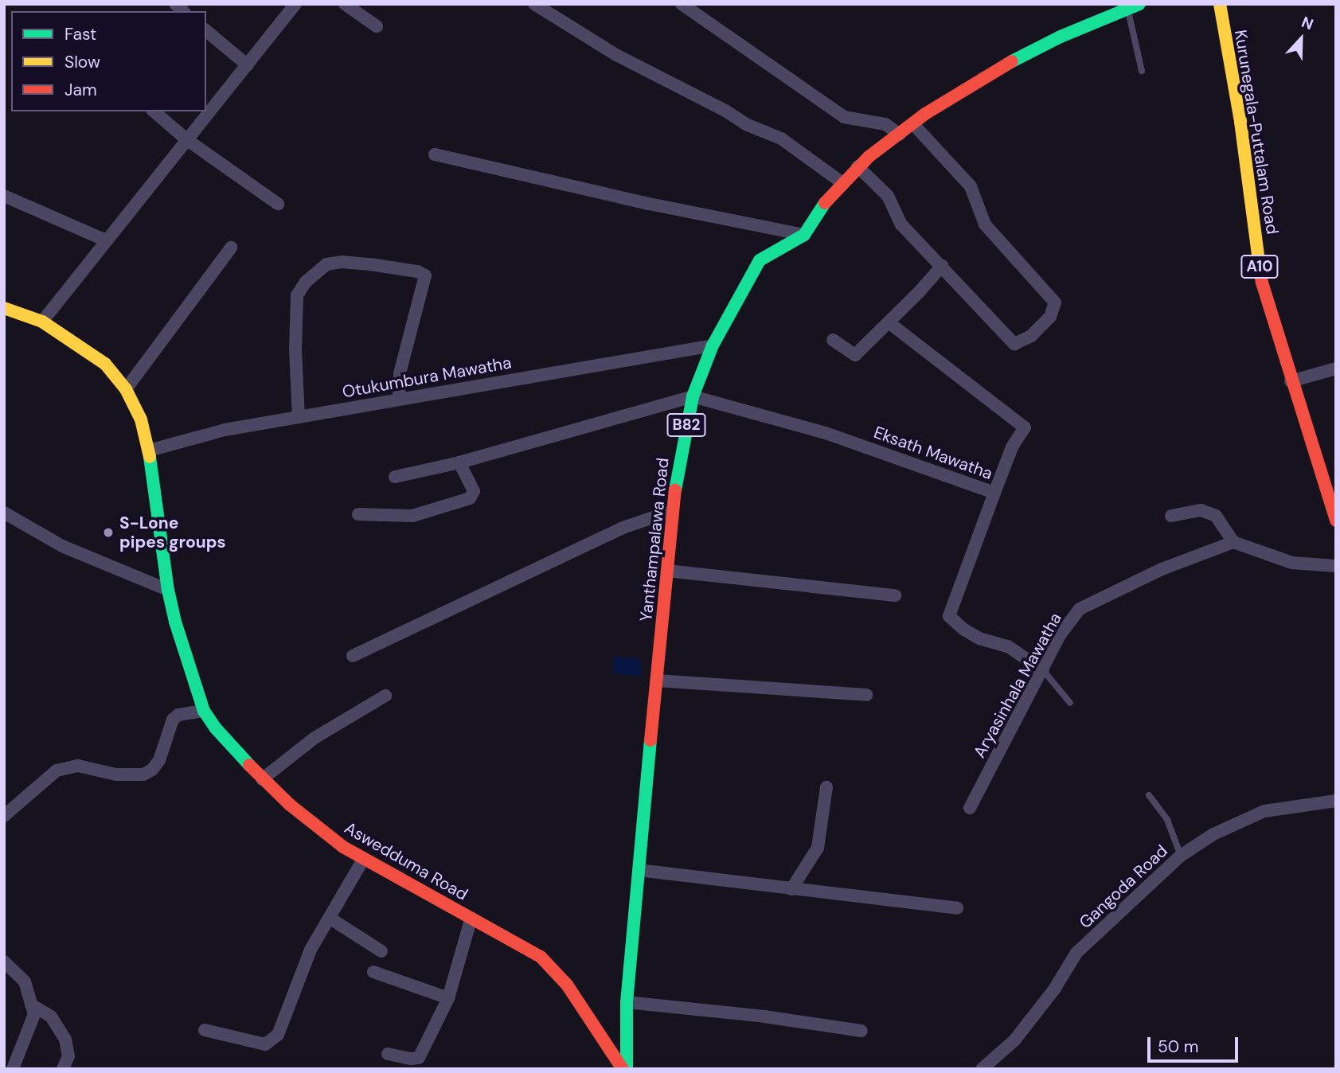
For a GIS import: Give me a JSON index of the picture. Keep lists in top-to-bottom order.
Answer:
{
  "streets": {
    "main road": [
      "Kurunegala-Puttalam Road",
      "A10",
      "B82",
      "Yanthampalawa Road",
      "Aswedduma Road"
    ],
    "street": [
      "Otukumbura Mawatha",
      "Eksath Mawatha",
      "Aryasinhala Mawatha",
      "Gangoda Road"
    ]
  },
  "crossings": [
    ["Otukumbura Mawatha", "Yanthampalawa Road"],
    ["Otukumbura Mawatha", "Aswedduma Road"],
    ["Eksath Mawatha", "Yanthampalawa Road"],
    ["Eksath Mawatha", "Aryasinhala Mawatha"]
  ],
  "places": ["S-Lone pipes groups"],
  "legend": ["Fast", "Slow", "Jam"],
  "scale_bar": "50 m",
  "north": "top"
}
